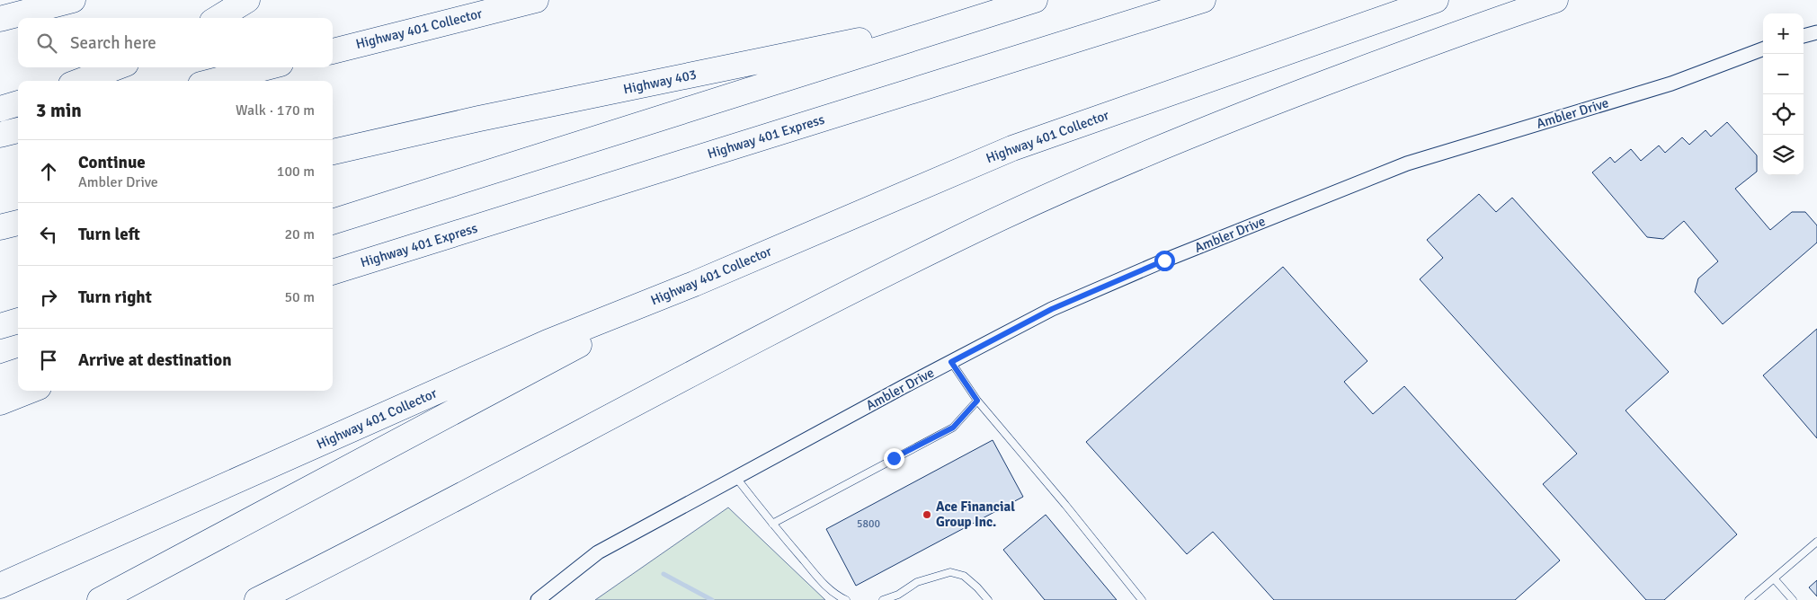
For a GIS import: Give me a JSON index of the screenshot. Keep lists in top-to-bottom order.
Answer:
{
  "streets": {
    "highway": ["Highway 401 Collector", "Highway 403", "Highway 401 Express"],
    "street": ["Ambler Drive"]
  },
  "places": ["Ace Financial Group Inc."],
  "house_numbers": ["5800"],
  "page": {
    "map_buttons": ["+", "−"],
    "search": "Search here",
    "heading": ["3 min", "Walk · 170 m"],
    "list": [
      ["Continue", "Ambler Drive", "100 m"],
      ["Turn left", "20 m"],
      ["Turn right", "50 m"],
      "Arrive at destination"
    ]
  }
}
